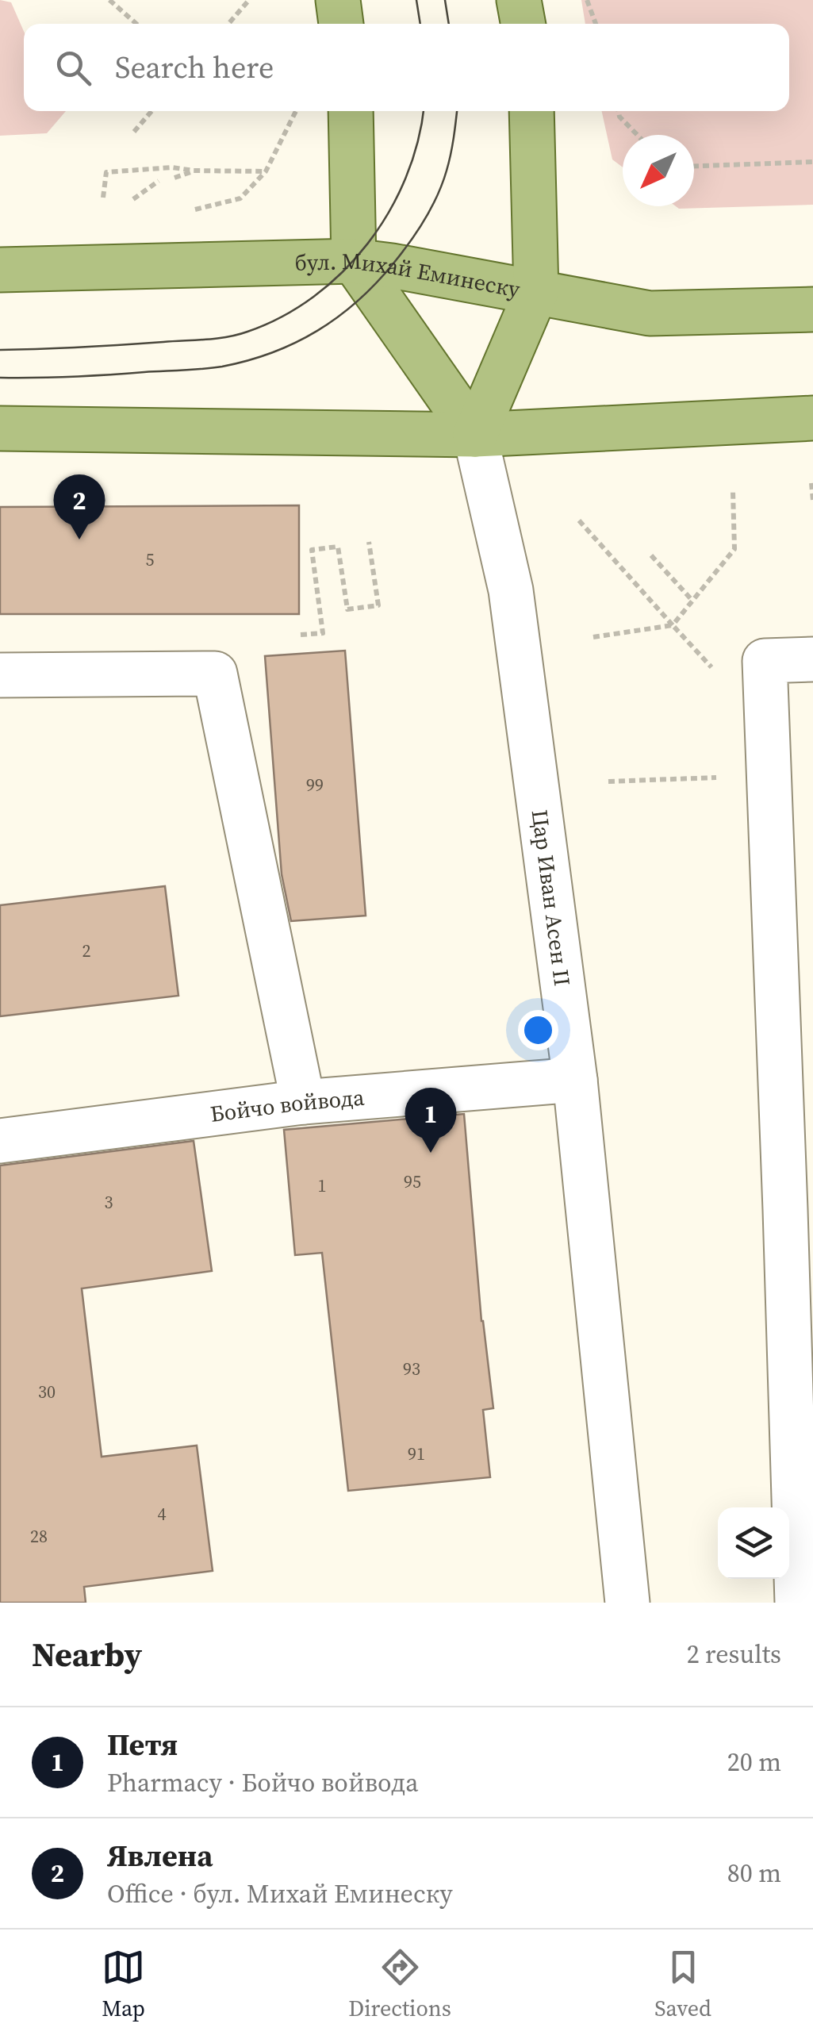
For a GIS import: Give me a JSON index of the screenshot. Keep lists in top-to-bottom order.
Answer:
{
  "streets": {
    "main road": ["бул. Михай Еминеску"],
    "street": ["Цар Иван Асен II", "Бойчо войвода"]
  },
  "crossings": [
    ["Цар Иван Асен II", "Бойчо войвода"]
  ],
  "house_numbers": [
    "5",
    "99",
    "2",
    "95",
    "1",
    "3",
    "93",
    "30",
    "91",
    "4",
    "28"
  ],
  "north": "bottom left",
  "page": {
    "search": "Search here",
    "pins": ["2", "1"],
    "heading": ["Nearby", "2 results"],
    "list": [
      {
        "mark": "1",
        "name": "Петя",
        "note": "Pharmacy · Бойчо войвода",
        "value": "20 m"
      },
      {
        "mark": "2",
        "name": "Явлена",
        "note": "Office · бул. Михай Еминеску",
        "value": "80 m"
      }
    ],
    "nav": ["Map", "Directions", "Saved"]
  }
}
